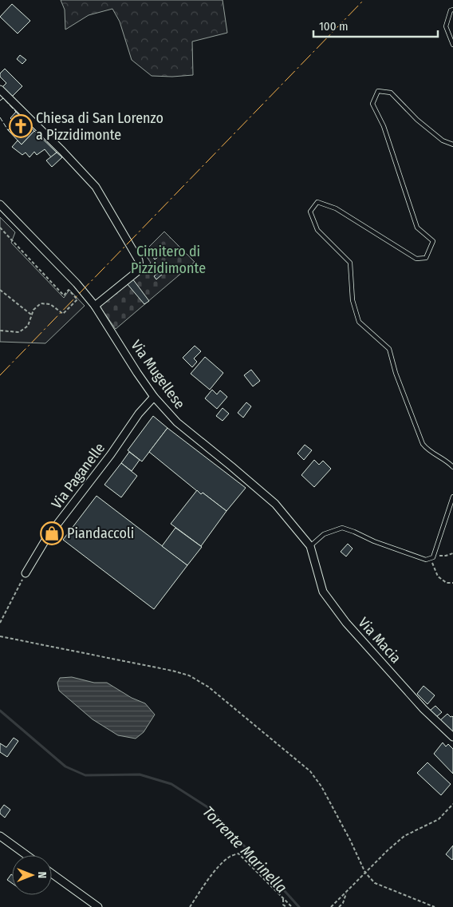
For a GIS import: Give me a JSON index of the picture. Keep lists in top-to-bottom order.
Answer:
{
  "streets": {
    "street": ["Via Mugellese", "Via Paganelle", "Via Macia"]
  },
  "crossings": [
    ["Via Mugellese", "Via Paganelle"],
    ["Via Mugellese", "Via Macia"]
  ],
  "water": ["Torrente Marinella"],
  "parks": ["Cimitero di Pizzidimonte"],
  "places": {
    "church": ["Chiesa di San Lorenzo a Pizzidimonte"],
    "shop": ["Piandaccoli"]
  },
  "scale_bar": "100 m",
  "north": "right"
}
